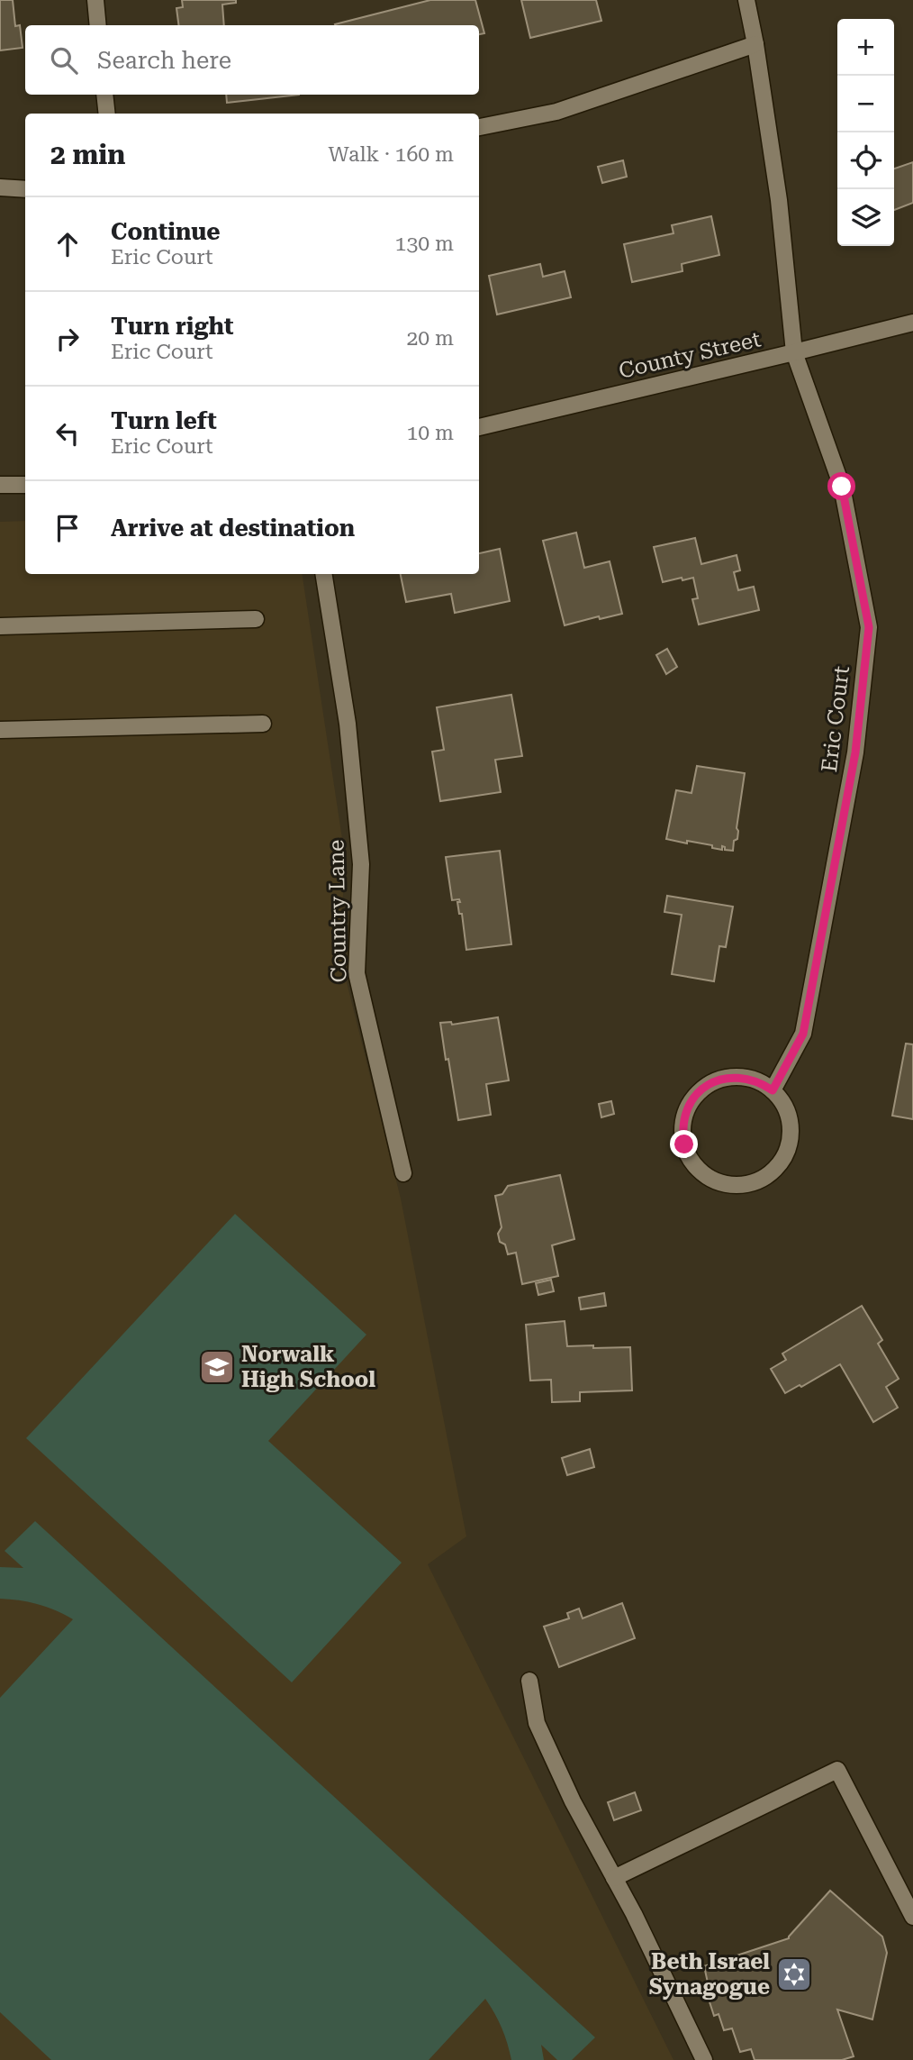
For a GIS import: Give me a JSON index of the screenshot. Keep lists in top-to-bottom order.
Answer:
{
  "streets": {
    "street": ["County Street", "Eric Court", "Country Lane"]
  },
  "crossings": [
    ["County Street", "Eric Court"]
  ],
  "places": {
    "school or university": ["Norwalk High School"],
    "synagogue": ["Beth Israel Synagogue"]
  },
  "page": {
    "map_buttons": ["+", "−"],
    "search": "Search here",
    "heading": ["2 min", "Walk · 160 m"],
    "list": [
      ["Continue", "Eric Court", "130 m"],
      ["Turn right", "Eric Court", "20 m"],
      ["Turn left", "Eric Court", "10 m"],
      "Arrive at destination"
    ]
  }
}
